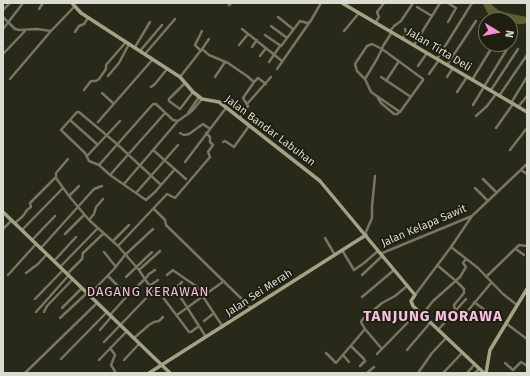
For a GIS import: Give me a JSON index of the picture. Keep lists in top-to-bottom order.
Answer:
{
  "streets": {
    "street": [
      "Jalan Tirta Deli",
      "Jalan Bandar Labuhan",
      "Jalan Kelapa Sawit",
      "Jalan Sei Merah"
    ]
  },
  "crossings": [
    ["Jalan Bandar Labuhan", "Jalan Kelapa Sawit"],
    ["Jalan Bandar Labuhan", "Jalan Sei Merah"]
  ],
  "districts": ["DAGANG KERAWAN", "TANJUNG MORAWA"],
  "north": "right"
}
